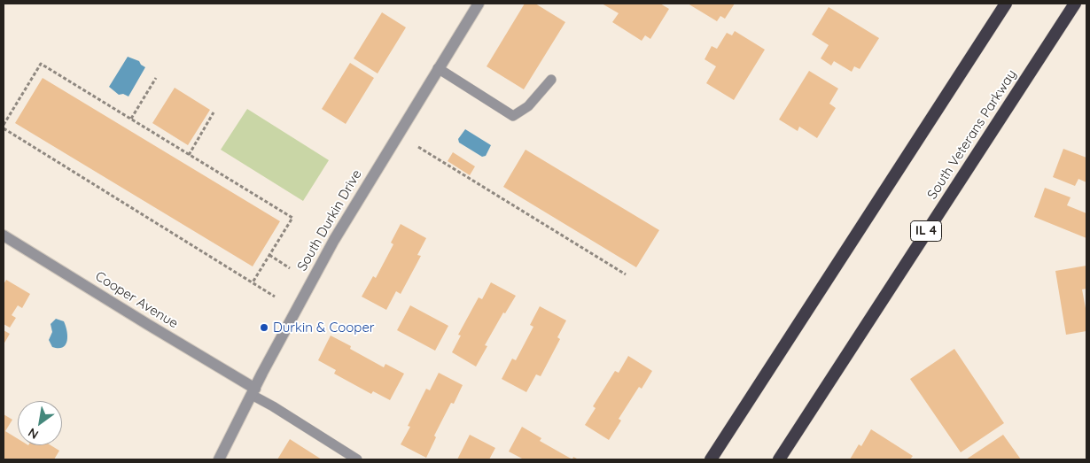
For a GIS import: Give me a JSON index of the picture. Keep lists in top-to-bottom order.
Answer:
{
  "streets": {
    "highway": ["South Veterans Parkway", "IL 4"],
    "street": ["South Durkin Drive", "Cooper Avenue"]
  },
  "crossings": [
    ["South Durkin Drive", "Cooper Avenue"]
  ],
  "places": ["Durkin & Cooper"],
  "north": "bottom left"
}
